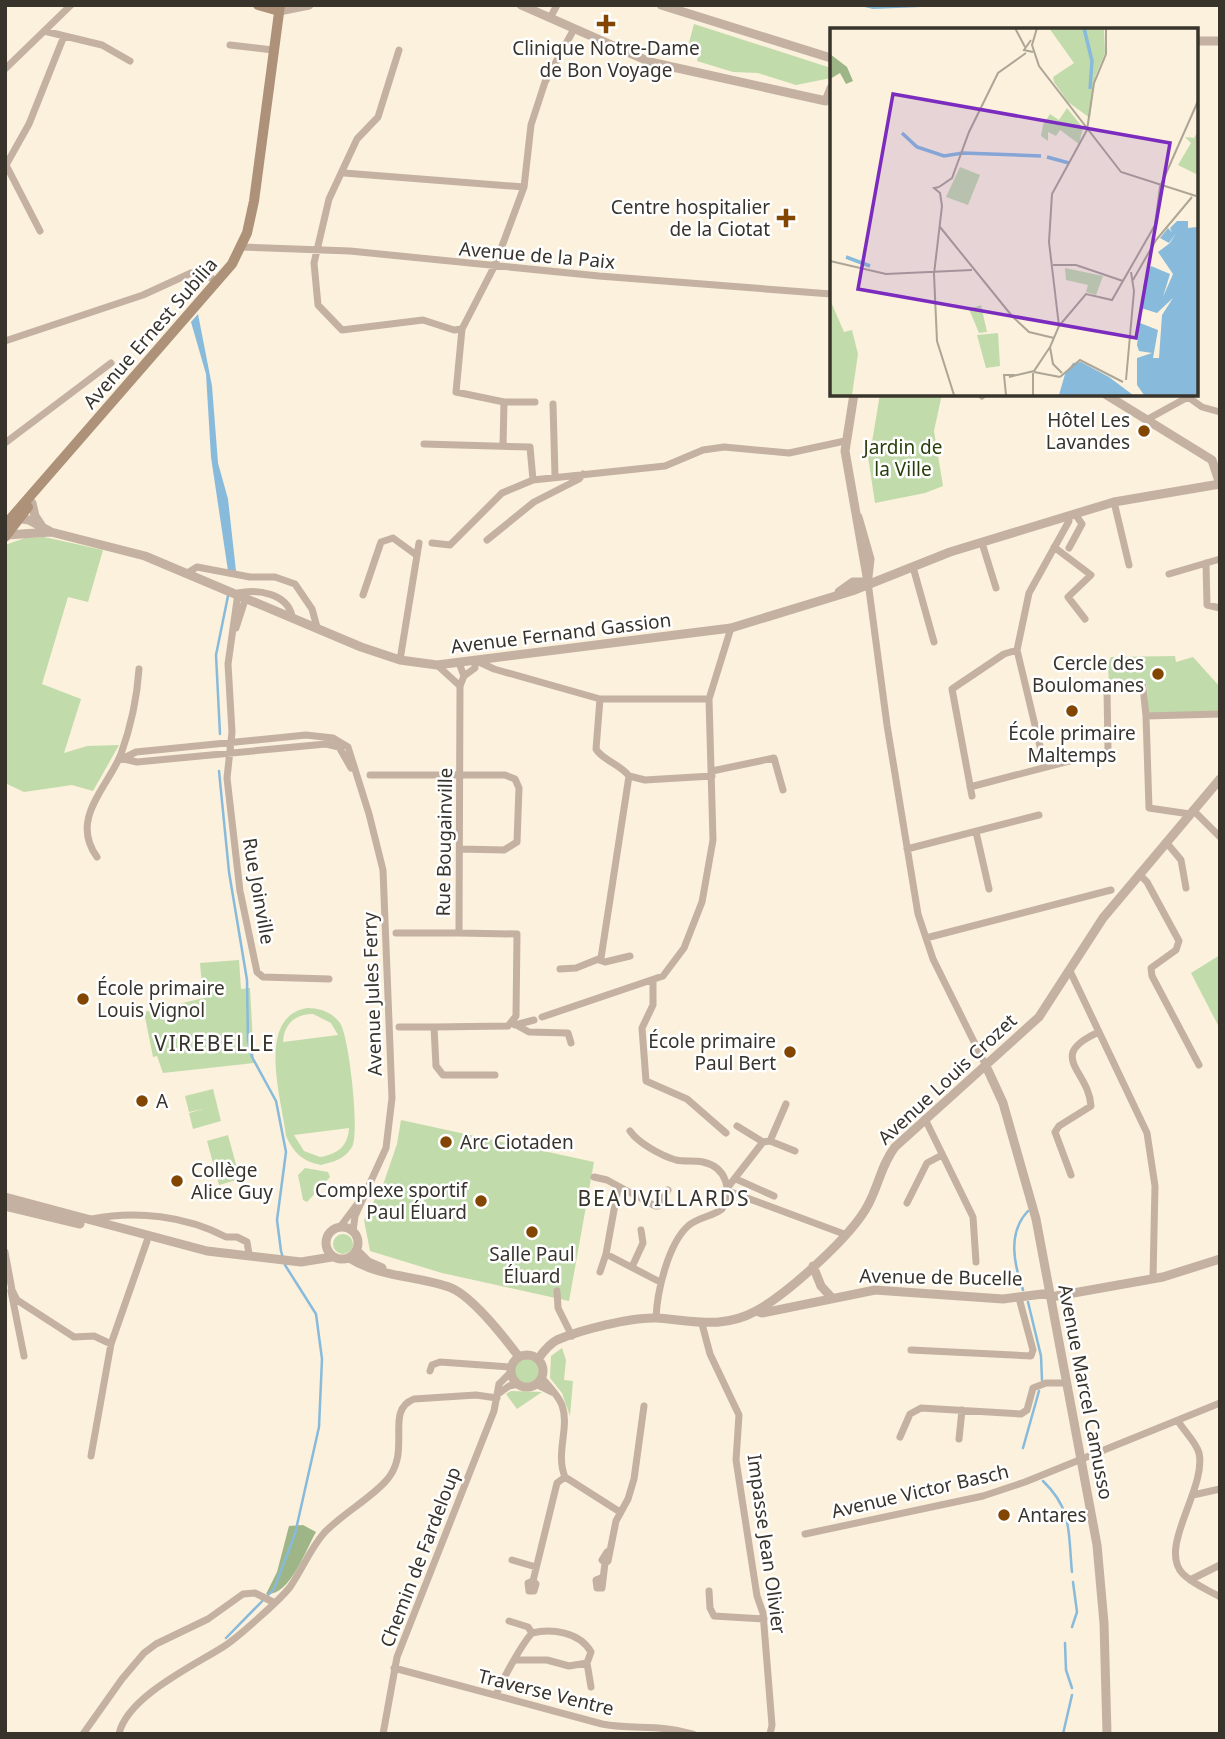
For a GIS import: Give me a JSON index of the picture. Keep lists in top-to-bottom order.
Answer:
{
  "streets": {
    "main road": ["Avenue Ernest Subilia"],
    "street": [
      "Avenue de la Paix",
      "Avenue Fernand Gassion",
      "Rue Bougainville",
      "Rue Joinville",
      "Avenue Jules Ferry",
      "Avenue Louis Crozet",
      "Avenue de Bucelle",
      "Avenue Marcel Camusso",
      "Avenue Victor Basch",
      "Impasse Jean Olivier",
      "Chemin de Fardeloup",
      "Traverse Ventre"
    ]
  },
  "crossings": [
    ["Avenue de la Paix", "Avenue Ernest Subilia"],
    ["Avenue Ernest Subilia", "Avenue Fernand Gassion"],
    ["Avenue Fernand Gassion", "Rue Bougainville"],
    ["Avenue Fernand Gassion", "Rue Joinville"],
    ["Rue Joinville", "Avenue Jules Ferry"],
    ["Avenue Louis Crozet", "Avenue de Bucelle"],
    ["Avenue Louis Crozet", "Avenue Marcel Camusso"],
    ["Avenue Louis Crozet", "Impasse Jean Olivier"],
    ["Avenue de Bucelle", "Avenue Marcel Camusso"],
    ["Avenue Marcel Camusso", "Avenue Victor Basch"],
    ["Chemin de Fardeloup", "Traverse Ventre"]
  ],
  "districts": ["VIREBELLE", "BEAUVILLARDS"],
  "parks": ["Jardin de la Ville"],
  "places": {
    "health": ["Clinique Notre-Dame de Bon Voyage", "Centre hospitalier de la Ciotat"],
    "other": [
      "Hôtel Les Lavandes",
      "Cercle des Boulomanes",
      "École primaire Maltemps",
      "École primaire Louis Vignol",
      "École primaire Paul Bert",
      "A",
      "Arc Ciotaden",
      "Collège Alice Guy",
      "Complexe sportif Paul Éluard",
      "Salle Paul Éluard",
      "Antares"
    ]
  }
}
